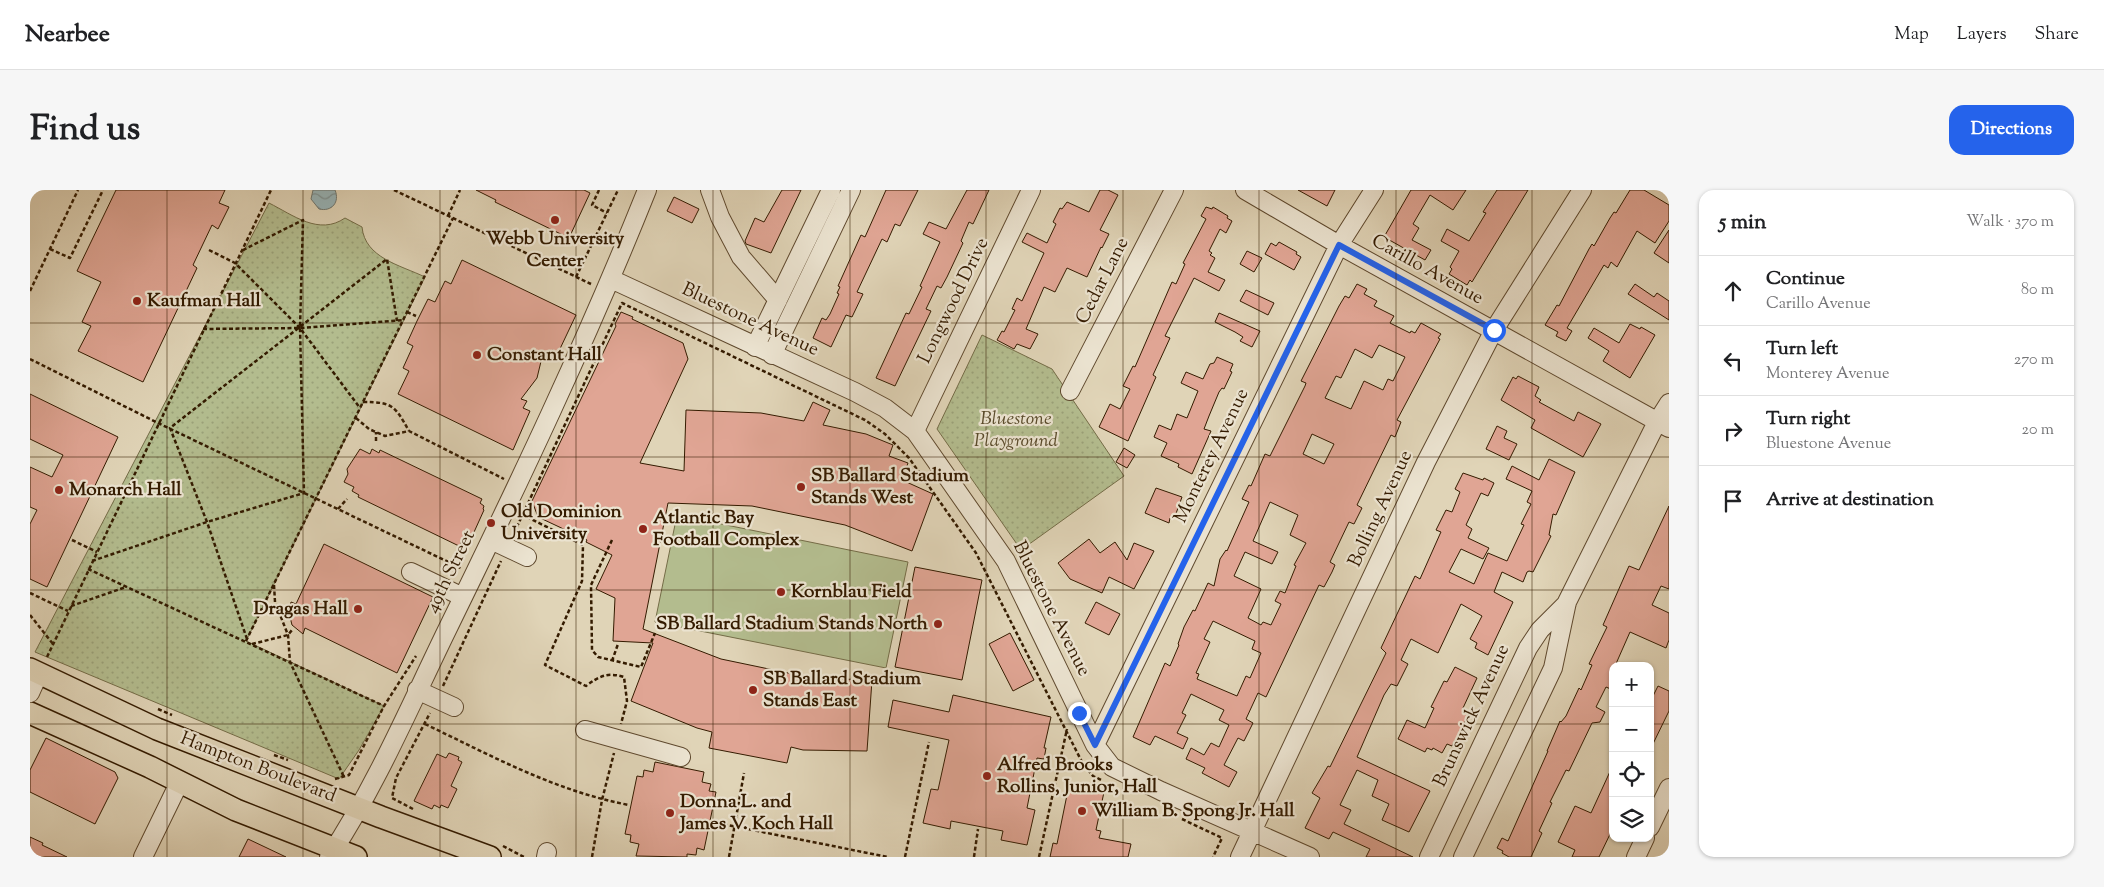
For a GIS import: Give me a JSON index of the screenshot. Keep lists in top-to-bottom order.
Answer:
{
  "streets": {
    "main road": ["Hampton Boulevard"],
    "street": [
      "Carillo Avenue",
      "Cedar Lane",
      "Longwood Drive",
      "Bluestone Avenue",
      "Monterey Avenue",
      "Bolling Avenue",
      "49th Street",
      "Brunswick Avenue"
    ]
  },
  "crossings": [
    ["Carillo Avenue", "Monterey Avenue"],
    ["Carillo Avenue", "Bolling Avenue"],
    ["Carillo Avenue", "Brunswick Avenue"],
    ["Longwood Drive", "Bluestone Avenue"],
    ["Bluestone Avenue", "Monterey Avenue"],
    ["Bluestone Avenue", "Bolling Avenue"],
    ["Bluestone Avenue", "49th Street"],
    ["49th Street", "Hampton Boulevard"]
  ],
  "parks": ["Bluestone Playground"],
  "places": [
    "Webb University Center",
    "Kaufman Hall",
    "Constant Hall",
    "SB Ballard Stadium Stands West",
    "Monarch Hall",
    "Old Dominion University",
    "Atlantic Bay Football Complex",
    "Kornblau Field",
    "Dragas Hall",
    "SB Ballard Stadium Stands North",
    "SB Ballard Stadium Stands East",
    "Alfred Brooks Rollins, Junior, Hall",
    "William B. Spong Jr. Hall",
    "Donna L. and James V. Koch Hall"
  ],
  "page": {
    "header": "Nearbee",
    "nav": ["Map", "Layers", "Share"],
    "title": "Find us",
    "buttons": "Directions",
    "heading": ["5 min", "Walk · 370 m"],
    "list": [
      ["Continue", "Carillo Avenue", "80 m"],
      ["Turn left", "Monterey Avenue", "270 m"],
      ["Turn right", "Bluestone Avenue", "20 m"],
      "Arrive at destination"
    ],
    "map_buttons": ["+", "−"]
  }
}
